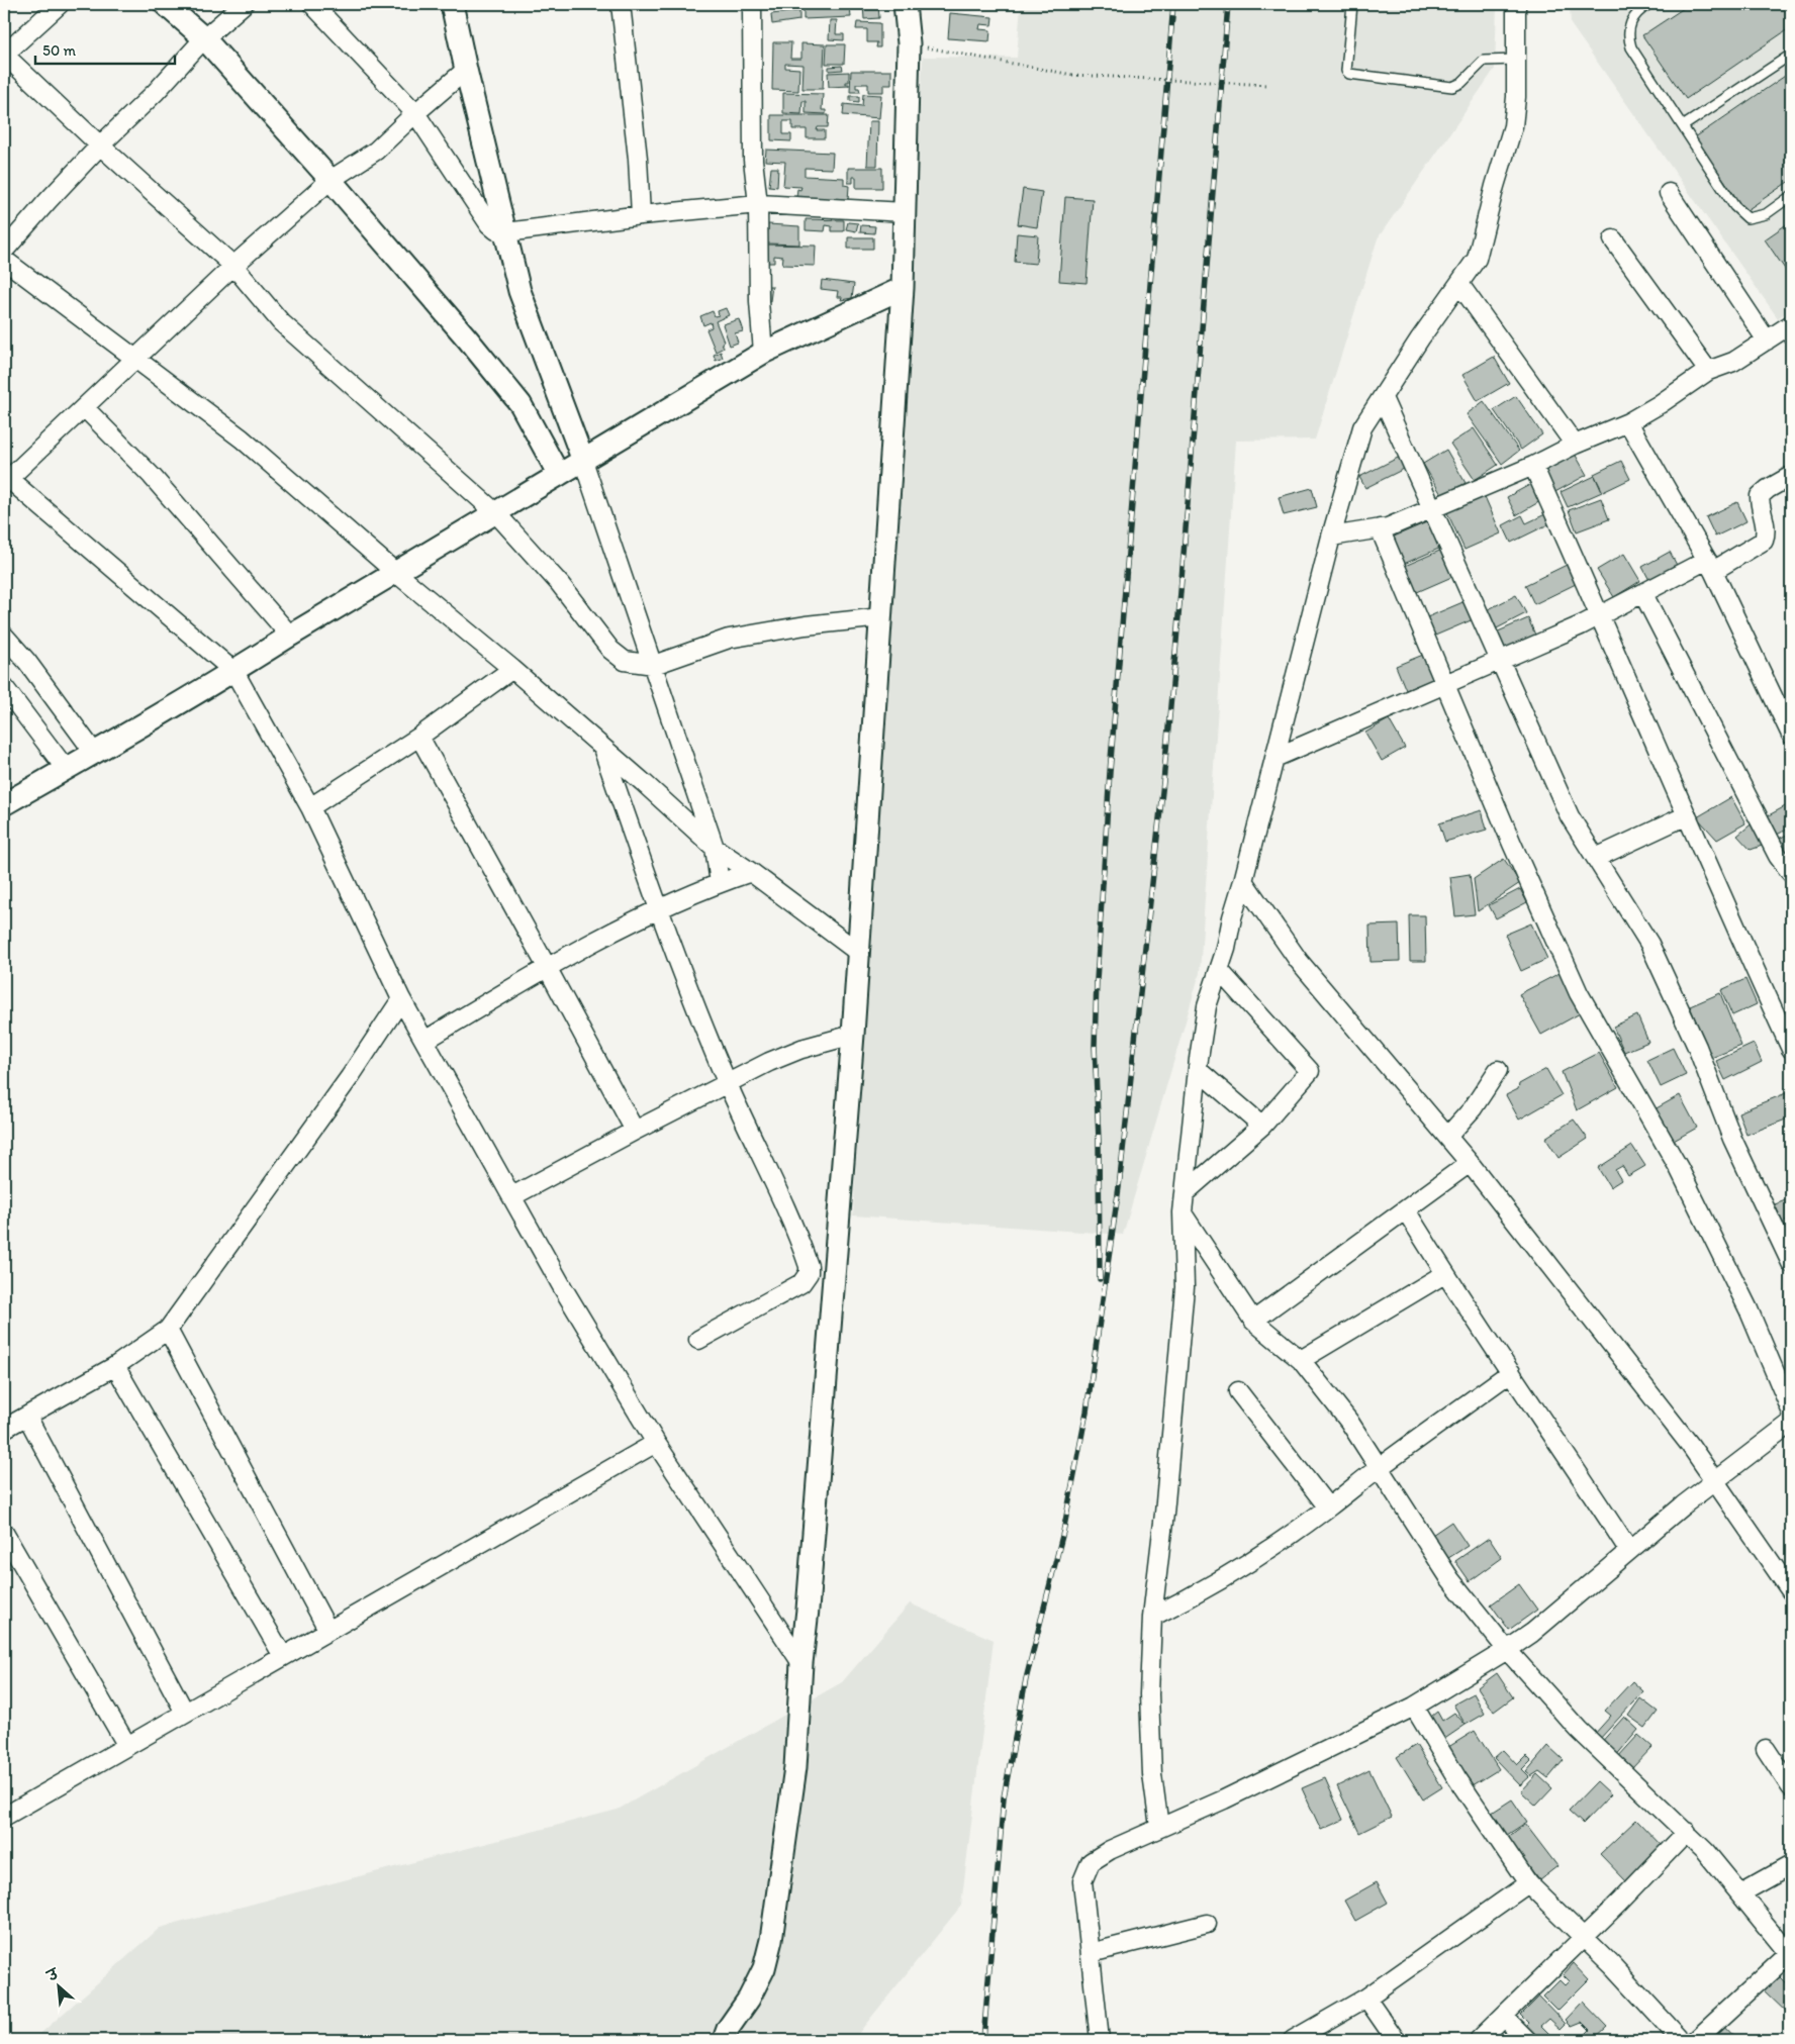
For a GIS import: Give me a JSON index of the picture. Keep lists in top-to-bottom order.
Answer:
{
  "scale_bar": "50 m",
  "north": "top left"
}
